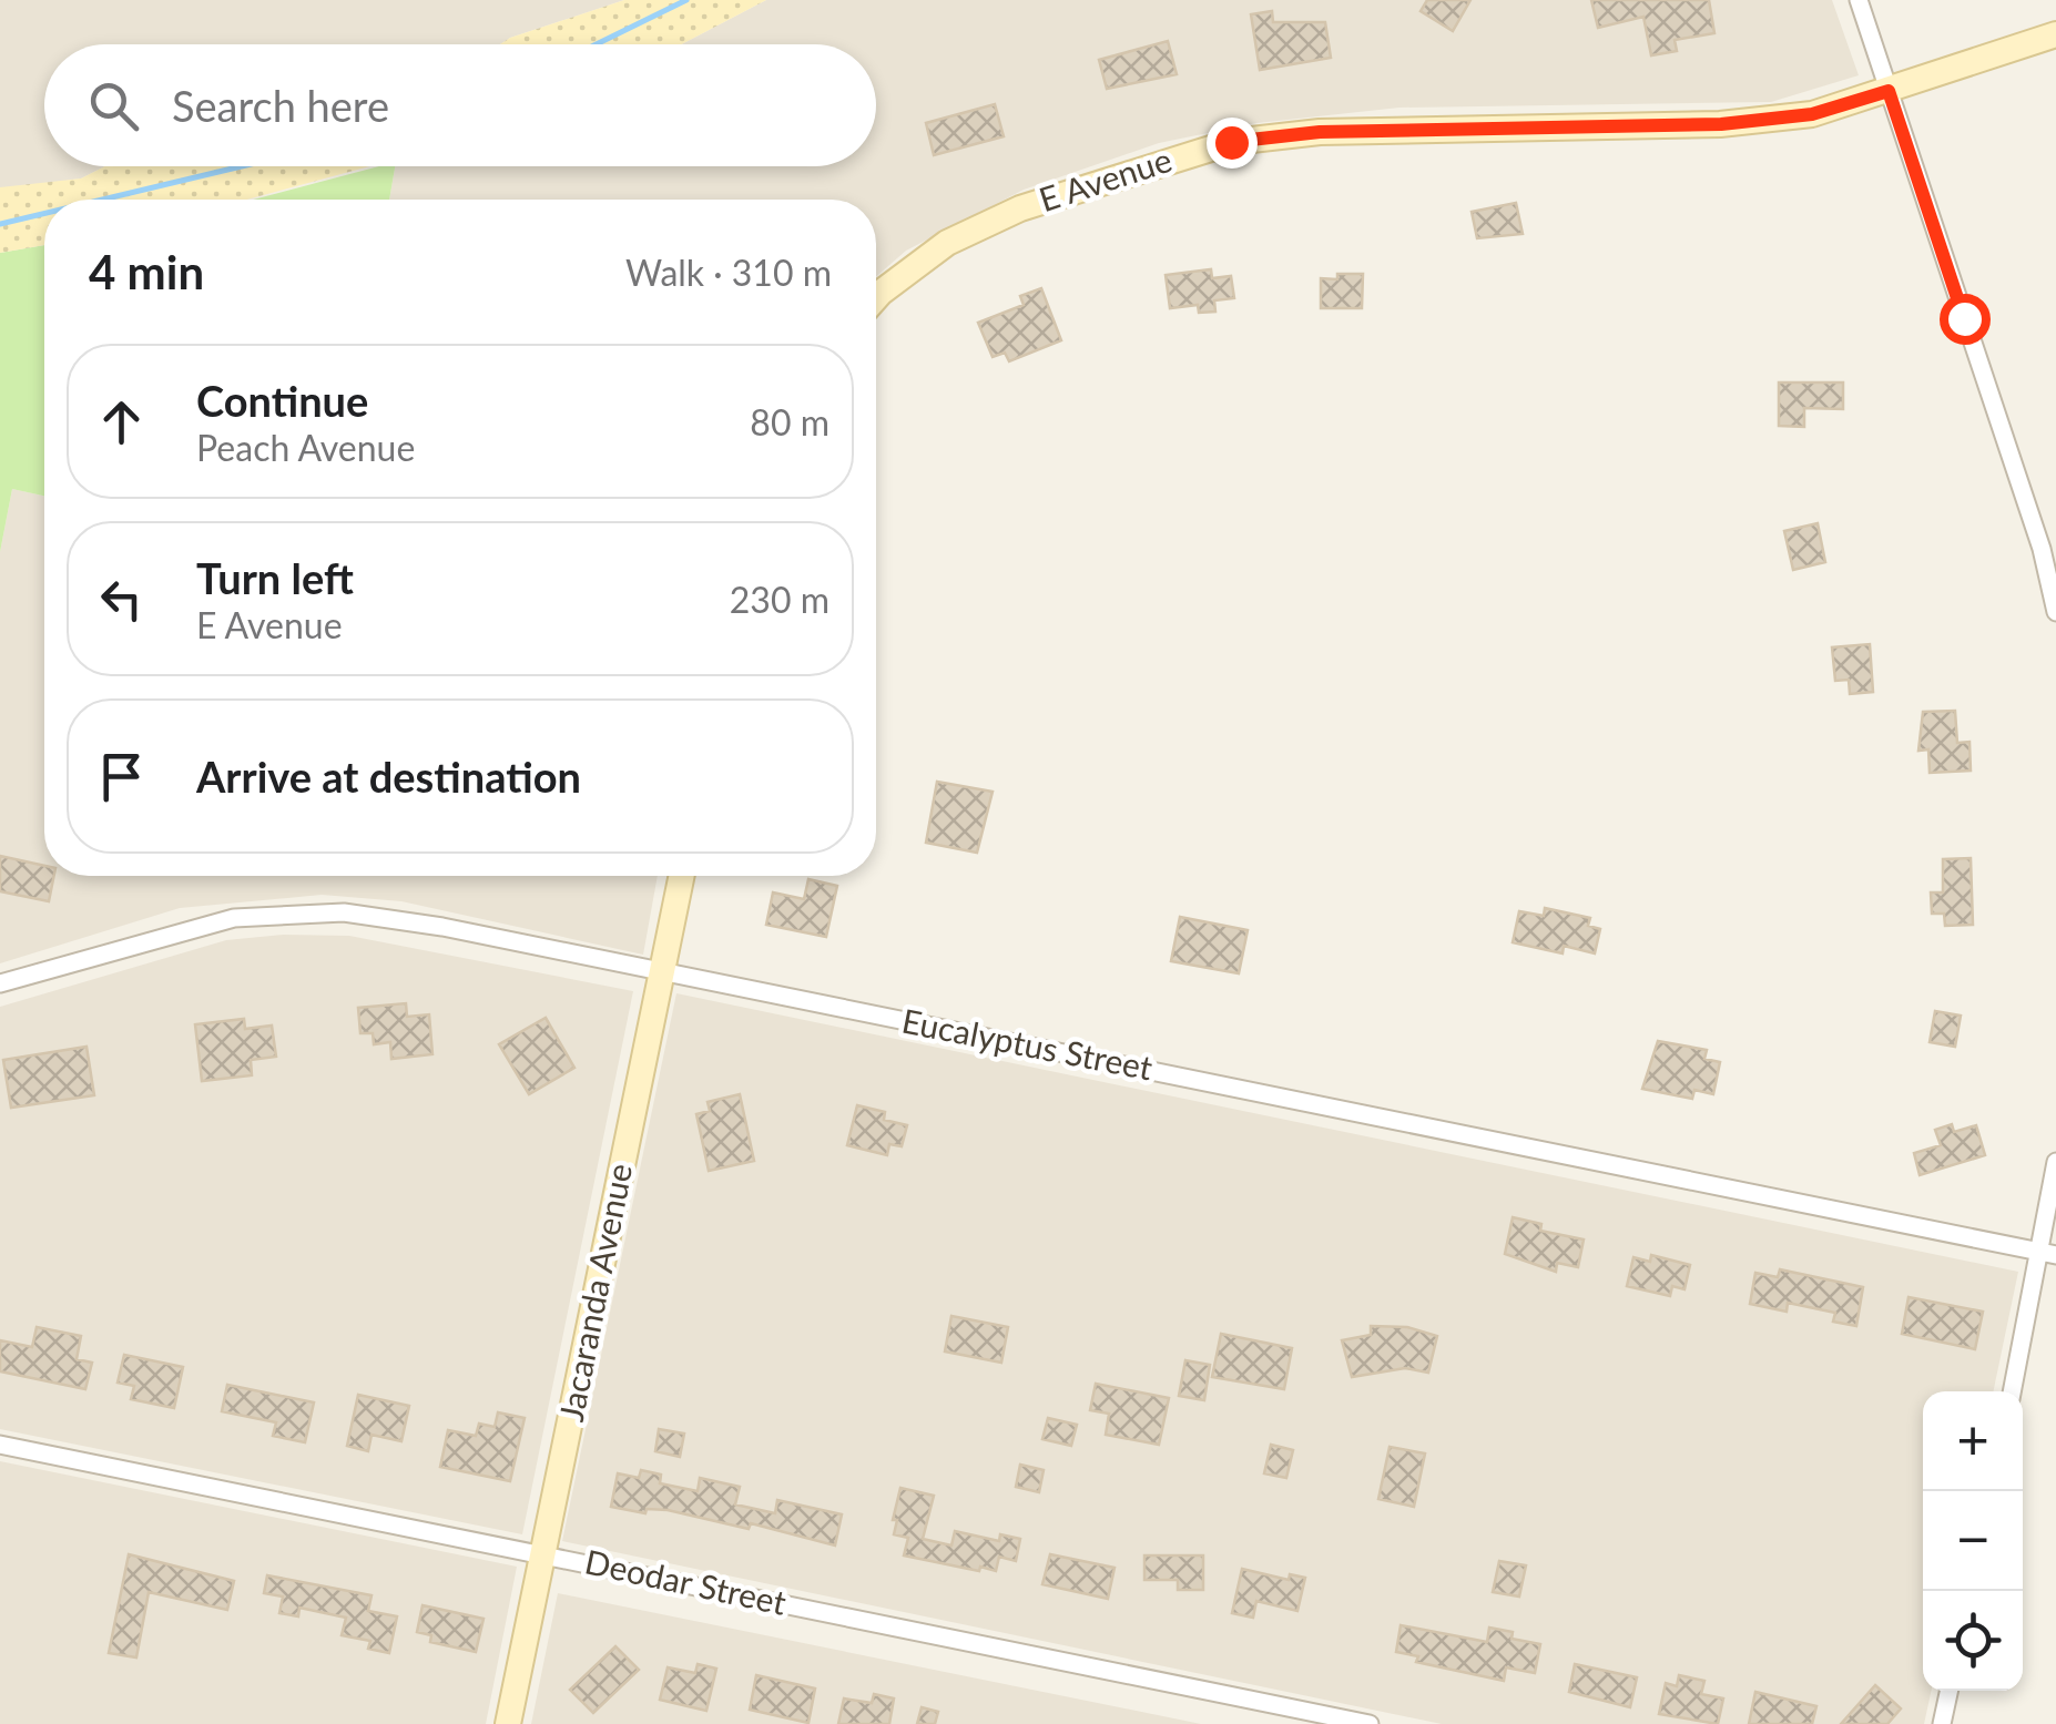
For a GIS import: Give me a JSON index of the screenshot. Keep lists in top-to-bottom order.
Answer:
{
  "streets": {
    "street": [
      "E Avenue",
      "Eucalyptus Street",
      "Jacaranda Avenue",
      "Deodar Street"
    ]
  },
  "crossings": [
    ["Eucalyptus Street", "Jacaranda Avenue"],
    ["Jacaranda Avenue", "Deodar Street"]
  ],
  "page": {
    "search": "Search here",
    "heading": ["4 min", "Walk · 310 m"],
    "list": [
      ["Continue", "Peach Avenue", "80 m"],
      ["Turn left", "E Avenue", "230 m"],
      "Arrive at destination"
    ],
    "map_buttons": ["+", "−"]
  }
}
